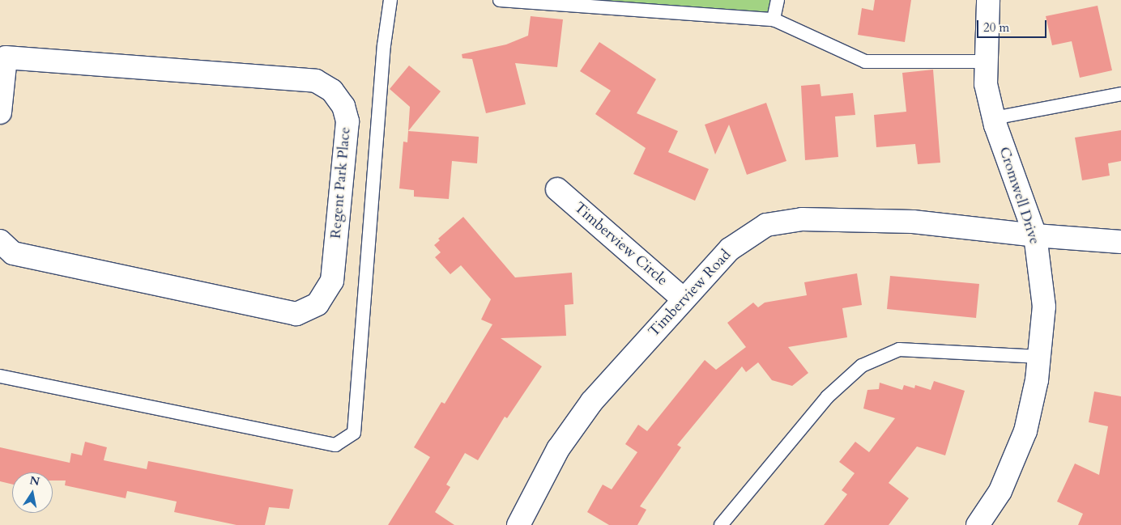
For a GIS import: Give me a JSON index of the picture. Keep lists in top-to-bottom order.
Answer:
{
  "streets": {
    "street": [
      "Regent Park Place",
      "Cromwell Drive",
      "Timberview Circle",
      "Timberview Road"
    ]
  },
  "crossings": [
    ["Cromwell Drive", "Timberview Road"],
    ["Timberview Circle", "Timberview Road"]
  ],
  "scale_bar": "20 m",
  "north": "top"
}
